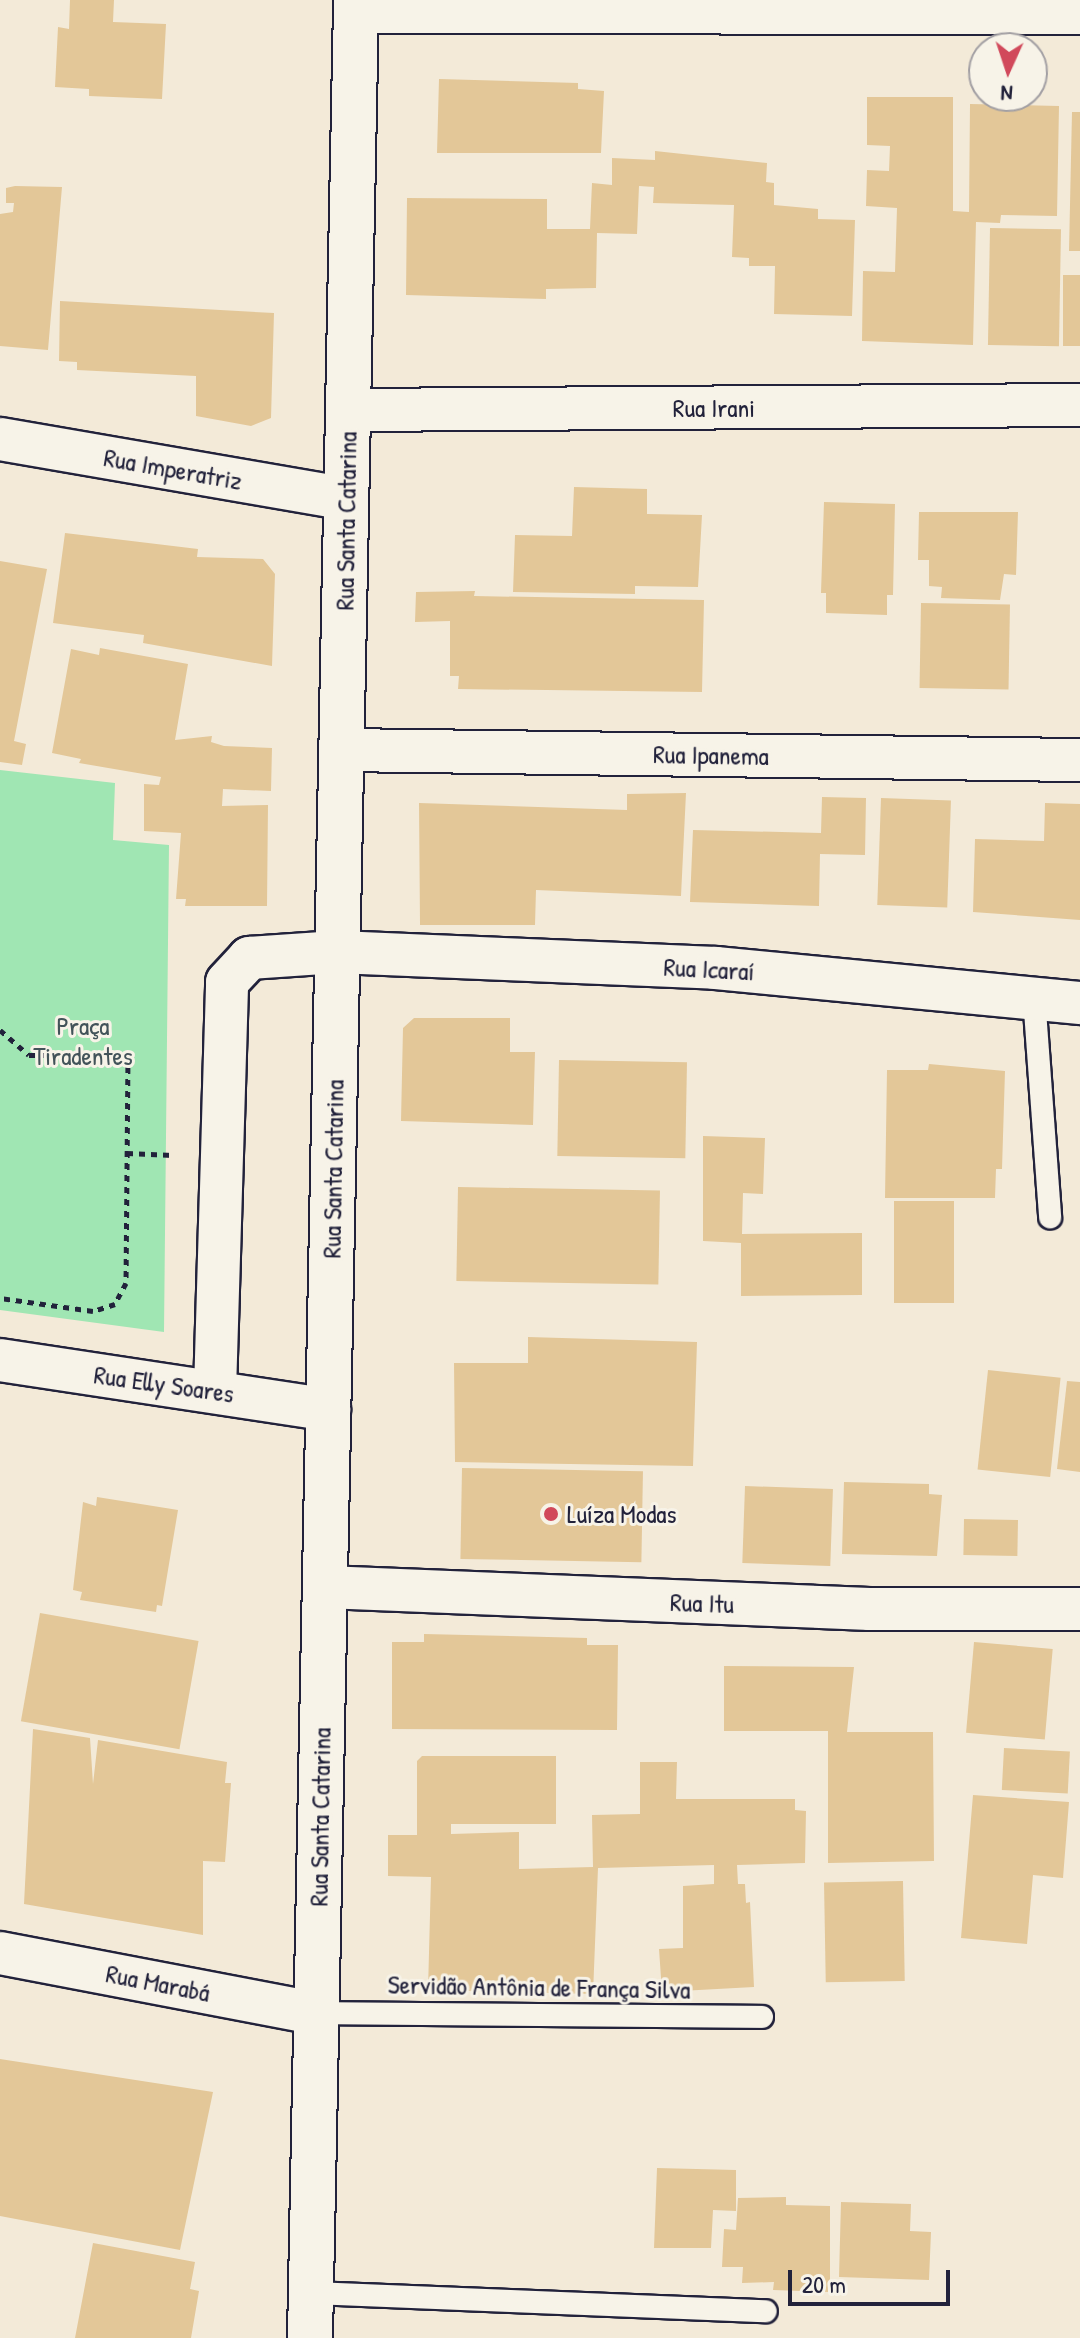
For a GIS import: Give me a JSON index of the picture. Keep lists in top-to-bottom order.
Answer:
{
  "streets": {
    "main road": ["Rua Santa Catarina"],
    "street": [
      "Rua Irani",
      "Rua Imperatriz",
      "Rua Ipanema",
      "Rua Icaraí",
      "Rua Elly Soares",
      "Rua Itu",
      "Rua Marabá"
    ],
    "lane": ["Servidão Antônia de França Silva"]
  },
  "crossings": [
    ["Rua Irani", "Rua Santa Catarina"],
    ["Rua Imperatriz", "Rua Santa Catarina"],
    ["Rua Santa Catarina", "Rua Ipanema"],
    ["Rua Santa Catarina", "Rua Icaraí"],
    ["Rua Santa Catarina", "Rua Elly Soares"],
    ["Rua Santa Catarina", "Rua Itu"],
    ["Rua Santa Catarina", "Rua Marabá"],
    ["Rua Santa Catarina", "Servidão Antônia de França Silva"],
    ["Rua Icaraí", "Rua Elly Soares"],
    ["Rua Marabá", "Servidão Antônia de França Silva"]
  ],
  "parks": ["Praça Tiradentes"],
  "places": ["Luíza Modas"],
  "scale_bar": "20 m",
  "north": "bottom"
}
